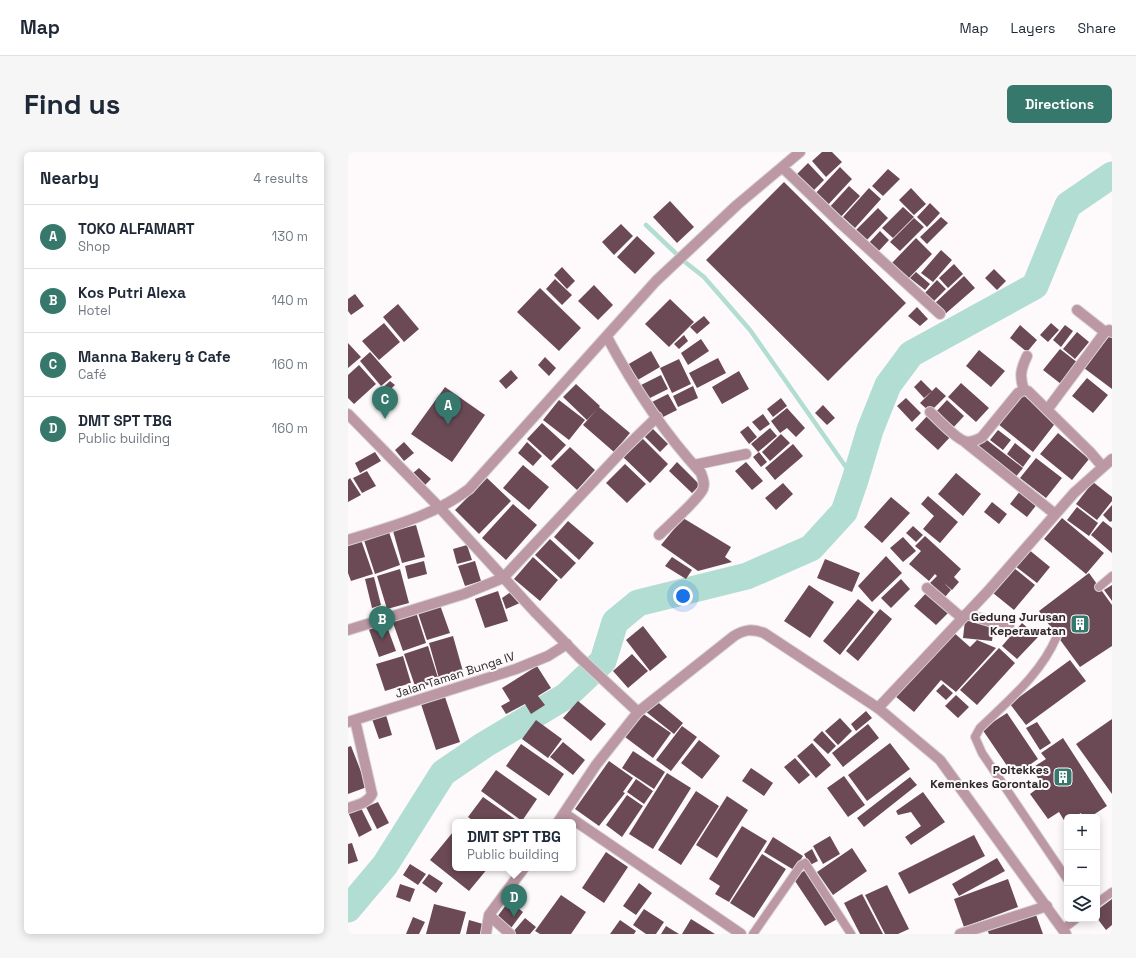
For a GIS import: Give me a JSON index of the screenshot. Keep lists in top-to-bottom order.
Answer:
{
  "streets": {
    "street": ["Jalan Taman Bunga IV"]
  },
  "places": {
    "building": ["Gedung Jurusan Keperawatan", "Poltekkes Kemenkes Gorontalo"]
  },
  "page": {
    "header": "Map",
    "nav": ["Map", "Layers", "Share"],
    "buttons": "Directions",
    "title": "Find us",
    "heading": ["Nearby", "4 results"],
    "list": [
      {
        "mark": "A",
        "name": "TOKO ALFAMART",
        "note": "Shop",
        "value": "130 m"
      },
      {
        "mark": "B",
        "name": "Kos Putri Alexa",
        "note": "Hotel",
        "value": "140 m"
      },
      {
        "mark": "C",
        "name": "Manna Bakery & Cafe",
        "note": "Café",
        "value": "160 m"
      },
      {
        "mark": "D",
        "name": "DMT SPT TBG",
        "note": "Public building",
        "value": "160 m"
      }
    ],
    "pins": [
      "C",
      "A",
      "B",
      "D"
    ],
    "map_buttons": ["+", "−"],
    "popup": ["DMT SPT TBG", "Public building"]
  }
}
